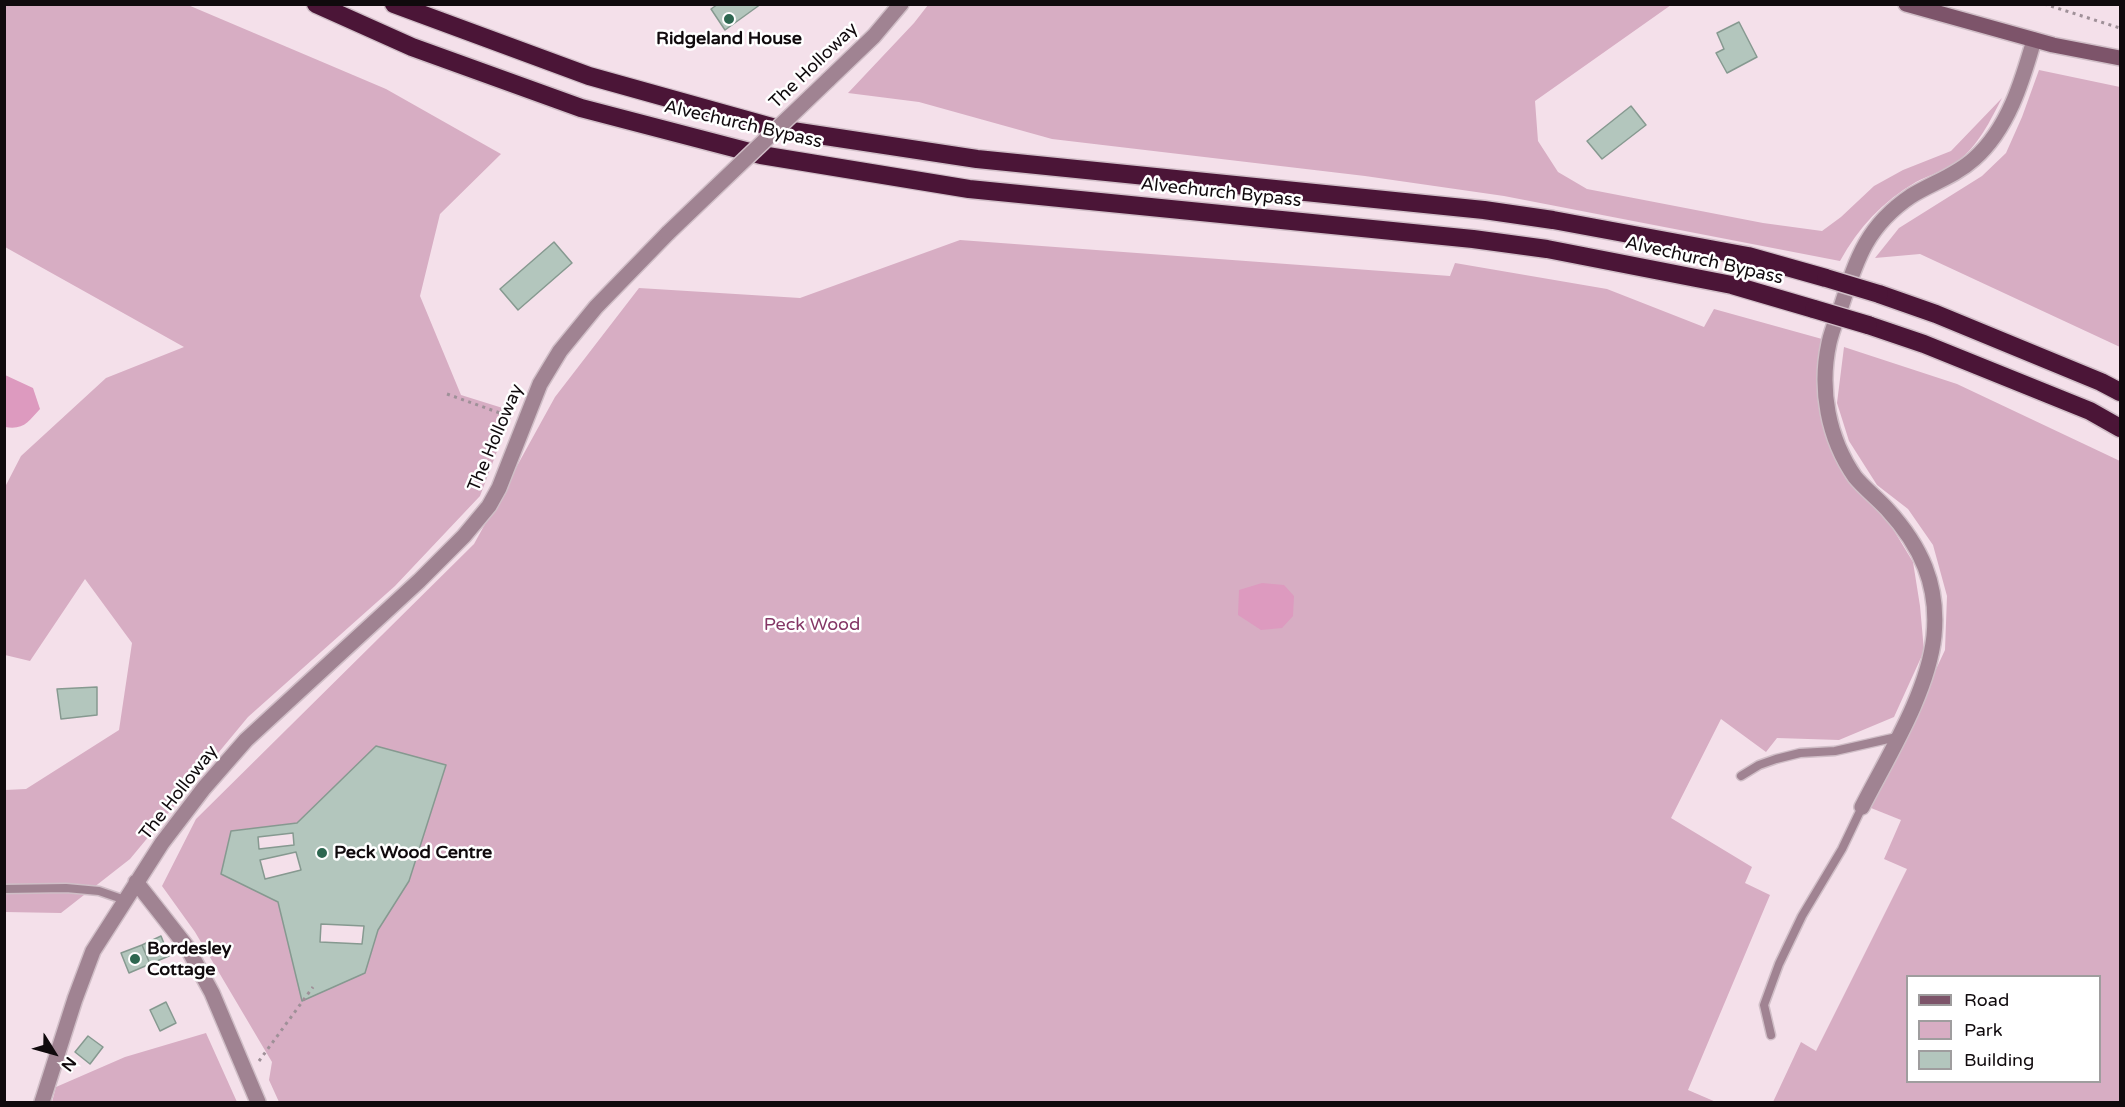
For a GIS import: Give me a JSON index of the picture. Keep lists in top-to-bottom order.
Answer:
{
  "streets": {
    "highway": ["Alvechurch Bypass"],
    "street": ["The Holloway"]
  },
  "parks": ["Peck Wood"],
  "places": ["Ridgeland House", "Peck Wood Centre", "Bordesley Cottage"],
  "legend": ["Road", "Park", "Building"],
  "north": "bottom right"
}
